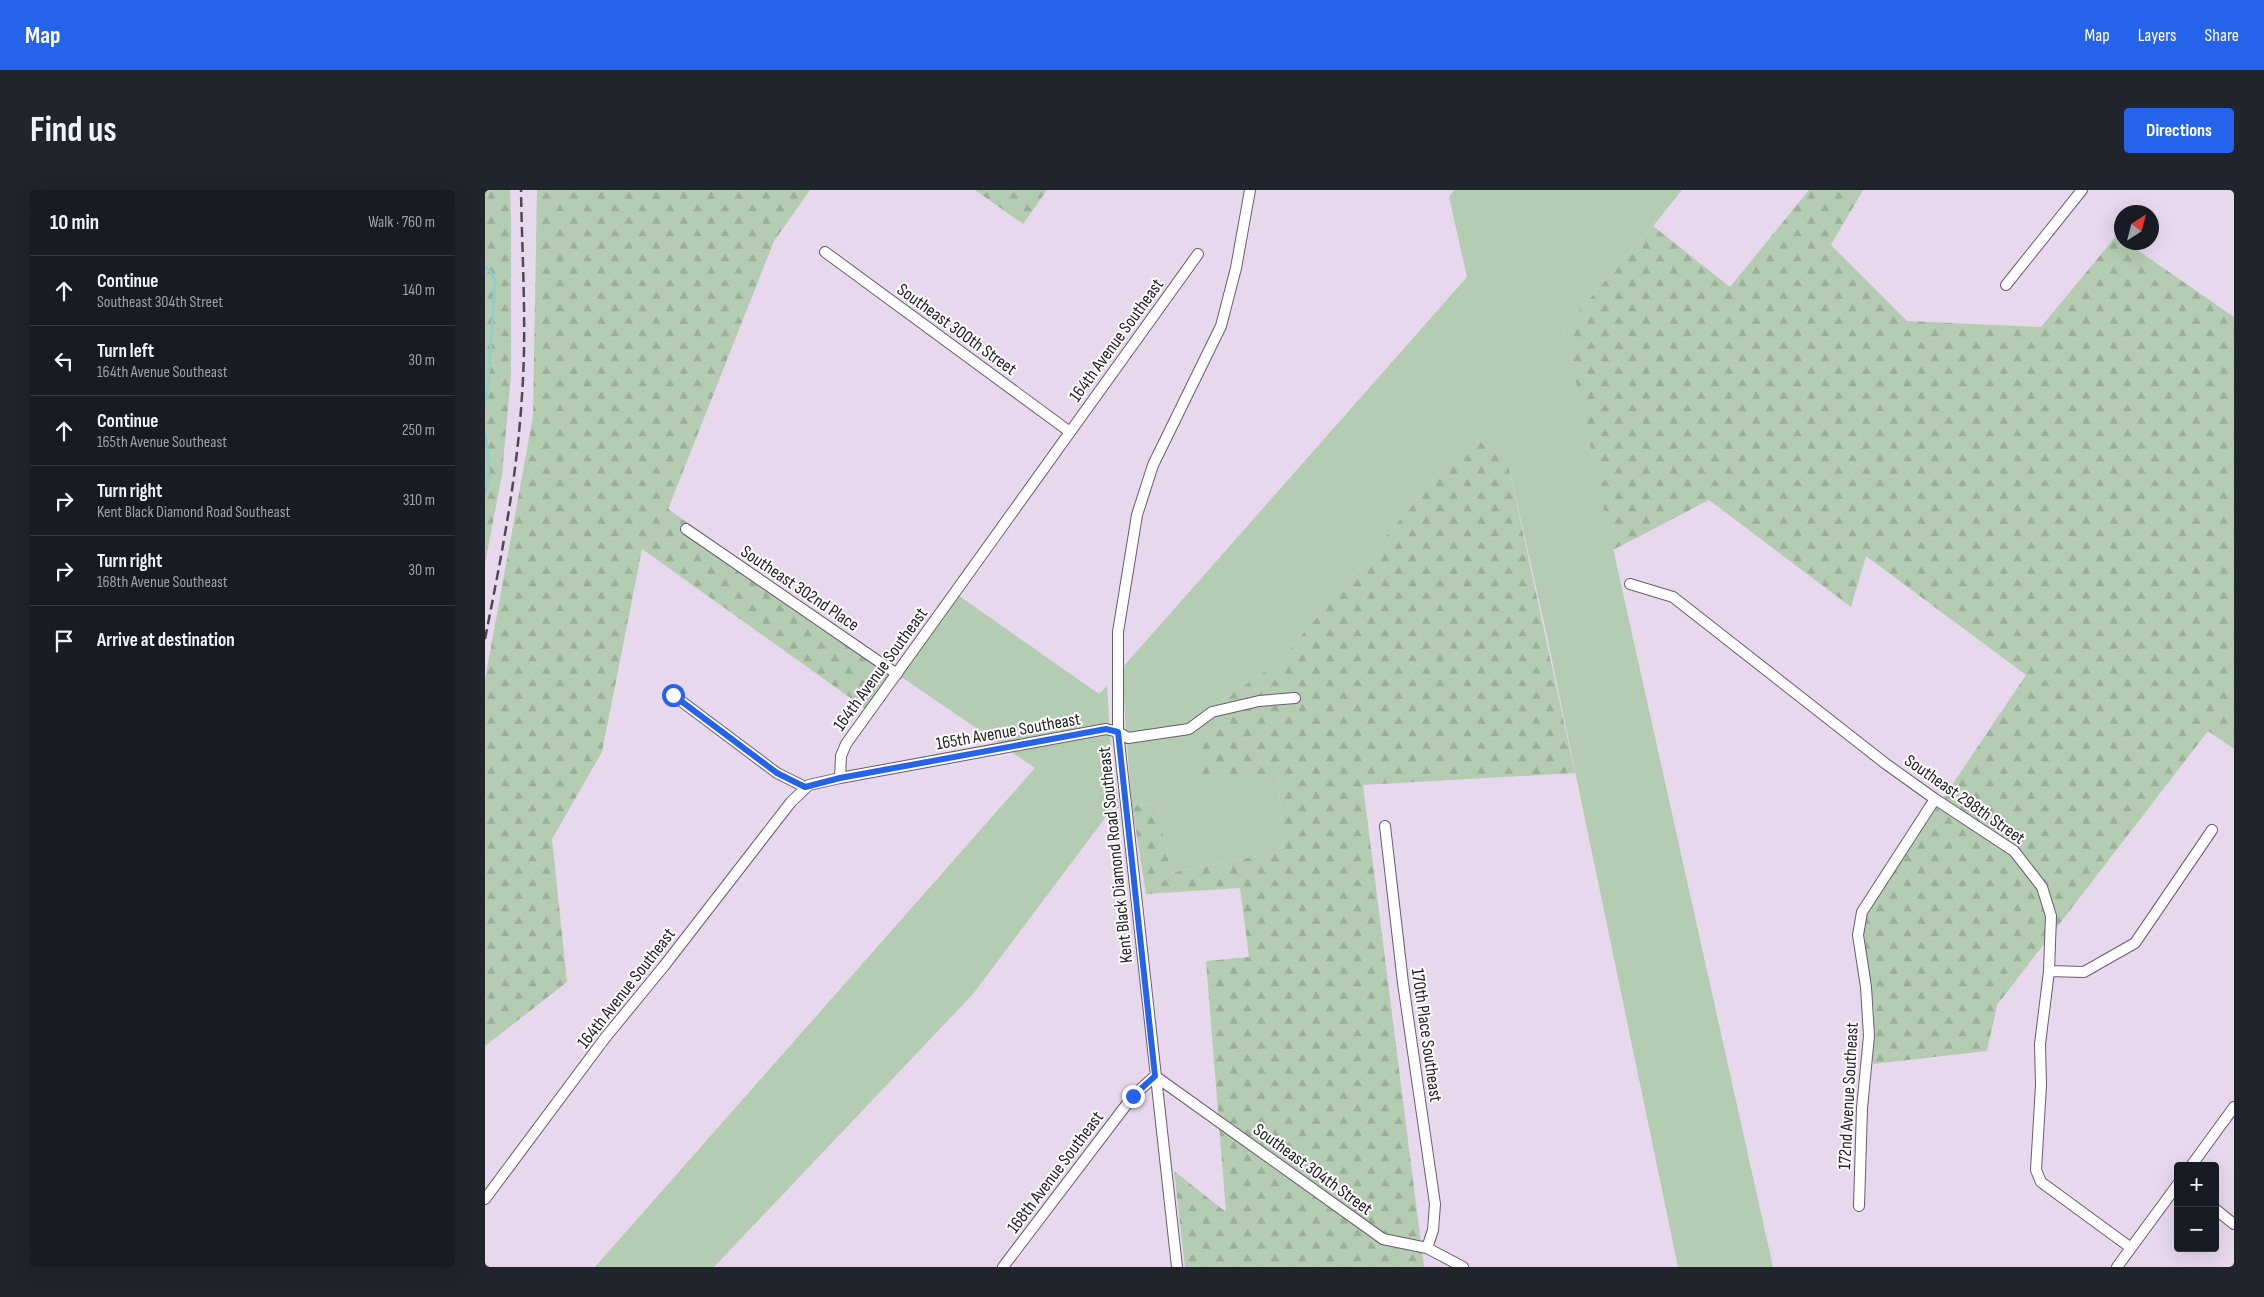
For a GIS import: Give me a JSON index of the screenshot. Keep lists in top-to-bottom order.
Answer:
{
  "streets": {
    "street": [
      "Southeast 300th Street",
      "164th Avenue Southeast",
      "Southeast 302nd Place",
      "165th Avenue Southeast",
      "Southeast 298th Street",
      "Kent Black Diamond Road Southeast",
      "170th Place Southeast",
      "172nd Avenue Southeast",
      "Southeast 304th Street",
      "168th Avenue Southeast"
    ]
  },
  "crossings": [
    ["Southeast 300th Street", "164th Avenue Southeast"],
    ["164th Avenue Southeast", "Southeast 302nd Place"],
    ["164th Avenue Southeast", "165th Avenue Southeast"],
    ["165th Avenue Southeast", "Kent Black Diamond Road Southeast"],
    ["Southeast 298th Street", "172nd Avenue Southeast"],
    ["Kent Black Diamond Road Southeast", "Southeast 304th Street"],
    ["Kent Black Diamond Road Southeast", "168th Avenue Southeast"],
    ["170th Place Southeast", "Southeast 304th Street"],
    ["Southeast 304th Street", "168th Avenue Southeast"]
  ],
  "north": "top right",
  "page": {
    "header": "Map",
    "nav": ["Map", "Layers", "Share"],
    "buttons": "Directions",
    "title": "Find us",
    "heading": ["10 min", "Walk · 760 m"],
    "list": [
      ["Continue", "Southeast 304th Street", "140 m"],
      ["Turn left", "164th Avenue Southeast", "30 m"],
      ["Continue", "165th Avenue Southeast", "250 m"],
      ["Turn right", "Kent Black Diamond Road Southeast", "310 m"],
      ["Turn right", "168th Avenue Southeast", "30 m"],
      "Arrive at destination"
    ],
    "map_buttons": ["+", "−"]
  }
}
